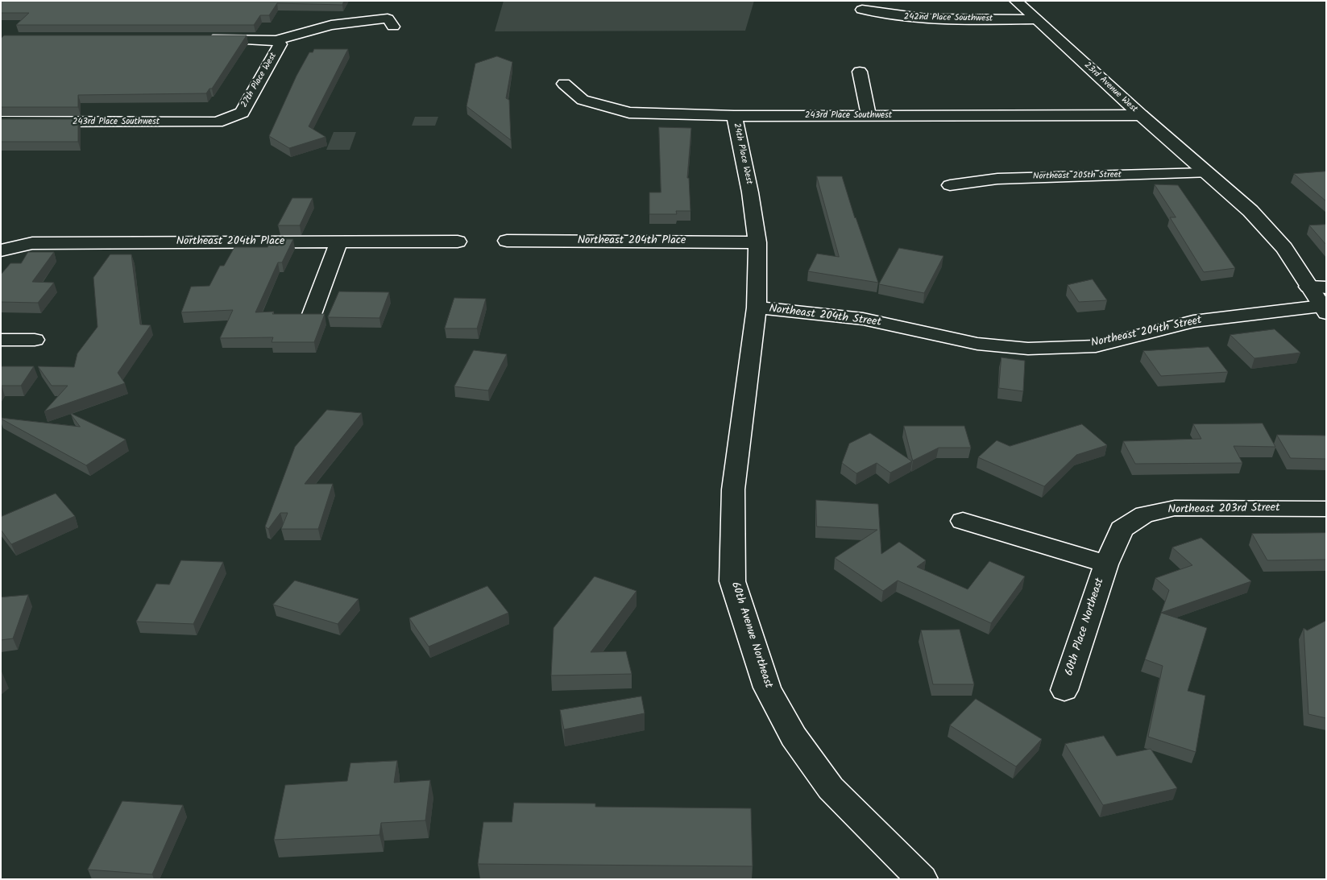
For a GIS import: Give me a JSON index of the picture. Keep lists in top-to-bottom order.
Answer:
{
  "streets": {
    "street": [
      "242nd Place Southwest",
      "27th Place West",
      "23rd Avenue West",
      "243rd Place Southwest",
      "24th Place West",
      "Northeast 205th Street",
      "Northeast 204th Place",
      "Northeast 204th Street",
      "Northeast 203rd Street",
      "60th Place Northeast",
      "60th Avenue Northeast"
    ]
  },
  "crossings": [
    ["242nd Place Southwest", "23rd Avenue West"],
    ["27th Place West", "243rd Place Southwest"],
    ["23rd Avenue West", "243rd Place Southwest"],
    ["23rd Avenue West", "Northeast 205th Street"],
    ["23rd Avenue West", "Northeast 204th Street"],
    ["243rd Place Southwest", "24th Place West"],
    ["24th Place West", "60th Avenue Northeast"],
    ["Northeast 204th Place", "60th Avenue Northeast"],
    ["Northeast 204th Street", "60th Avenue Northeast"],
    ["Northeast 203rd Street", "60th Place Northeast"]
  ]
}
